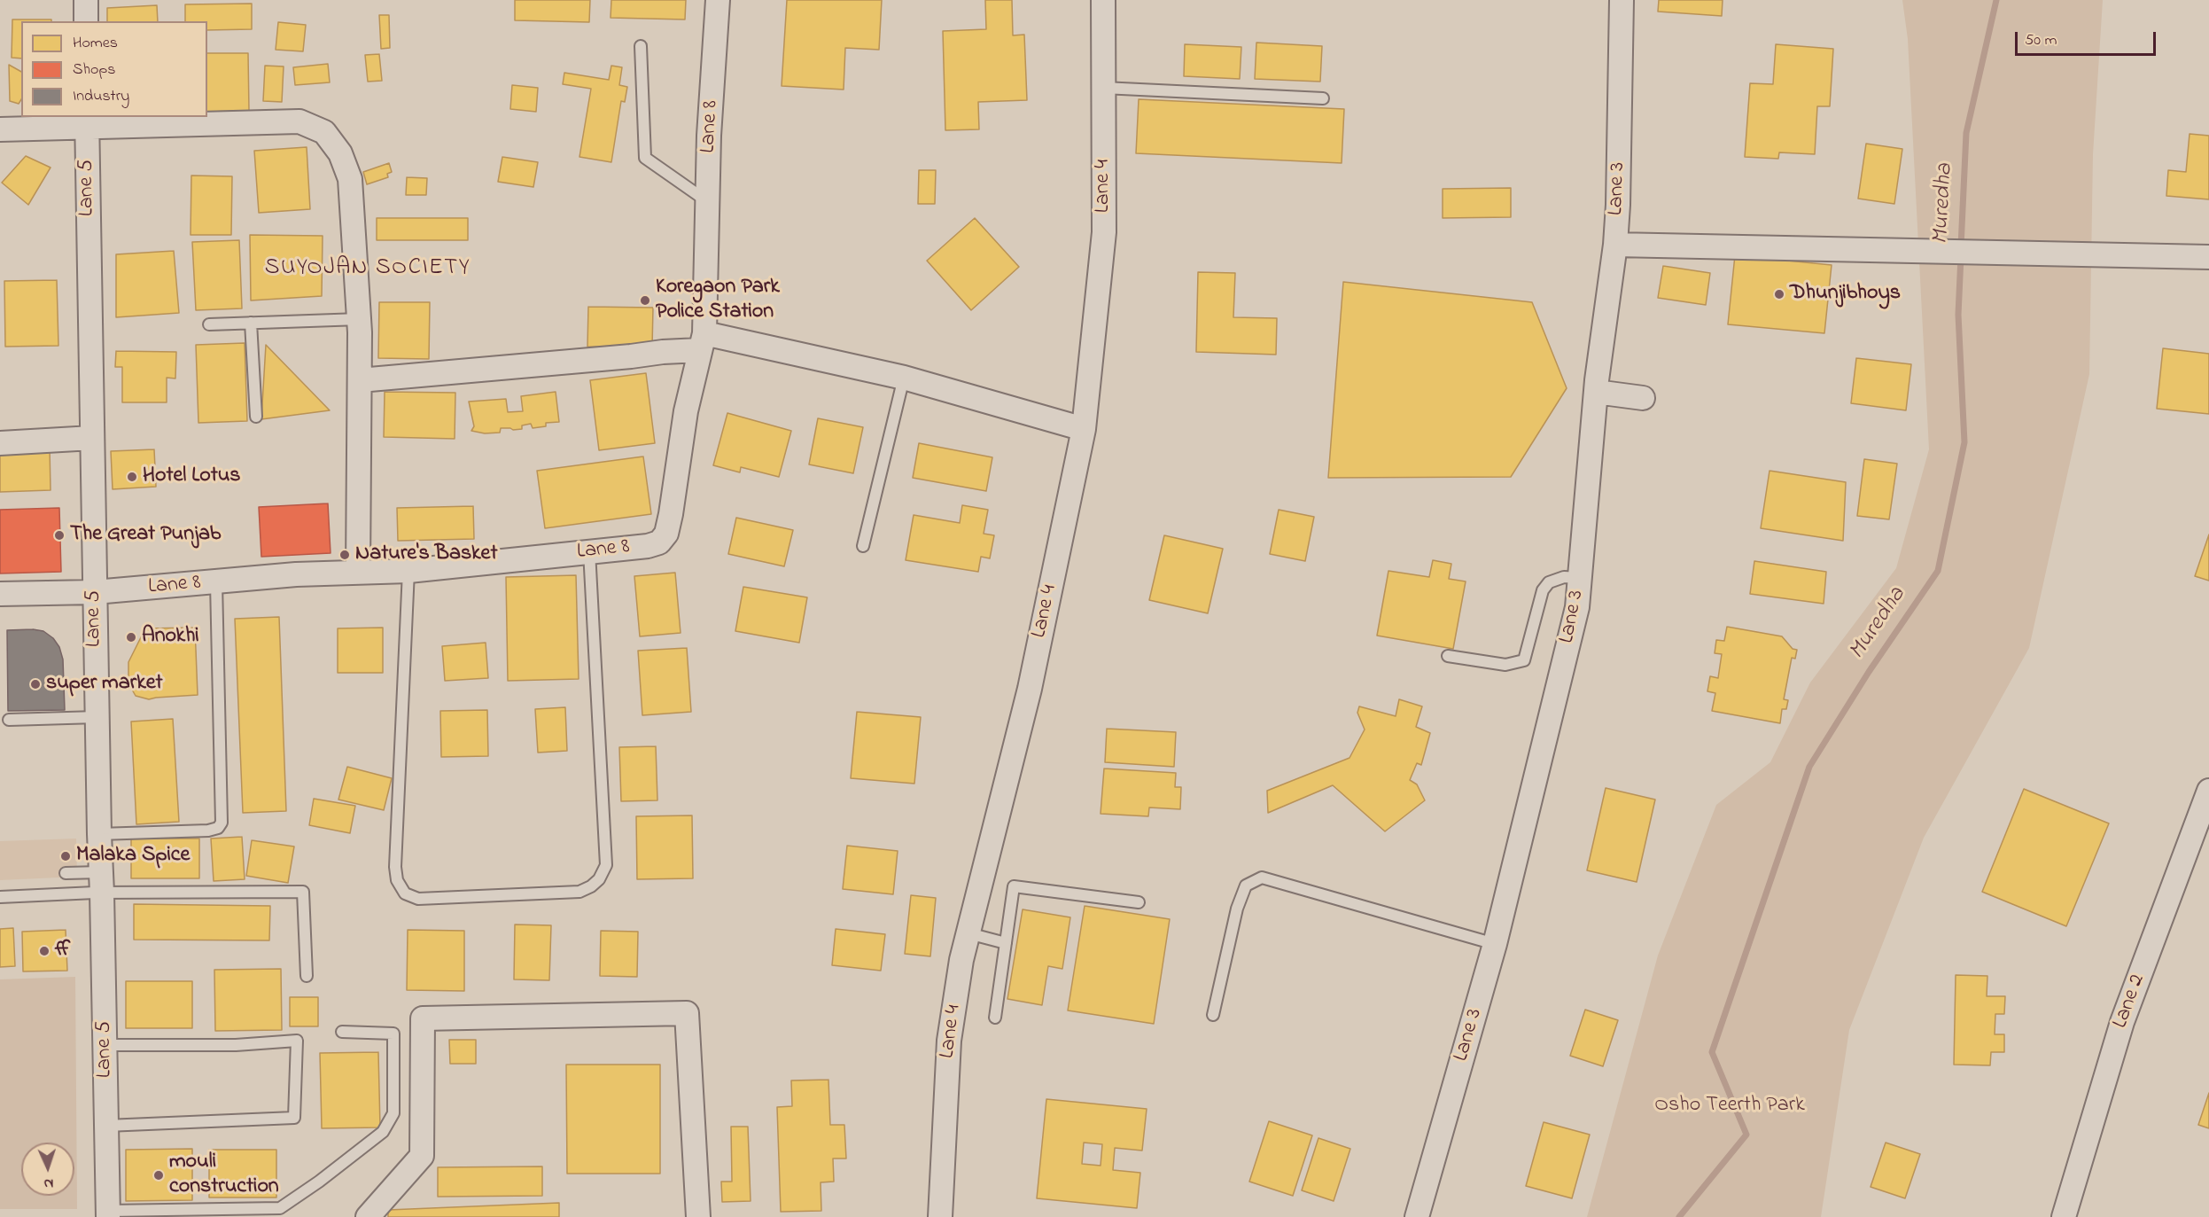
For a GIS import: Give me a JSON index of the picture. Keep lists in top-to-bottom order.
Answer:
{
  "streets": {
    "street": [
      "Lane 8",
      "Lane 4",
      "Lane 5",
      "Lane 3",
      "Lane 2"
    ]
  },
  "crossings": [
    ["Lane 8", "Lane 5"]
  ],
  "districts": ["SUYOJAN SOCIETY"],
  "water": ["Muredha"],
  "parks": ["Osho Teerth Park"],
  "places": [
    "Dhunjibhoys",
    "Koregaon Park Police Station",
    "Hotel Lotus",
    "The Great Punjab",
    "Nature's Basket",
    "Anokhi",
    "super market",
    "Malaka Spice",
    "ff",
    "mouli construction"
  ],
  "legend": ["Homes", "Shops", "Industry"],
  "scale_bar": "50 m",
  "north": "bottom"
}
